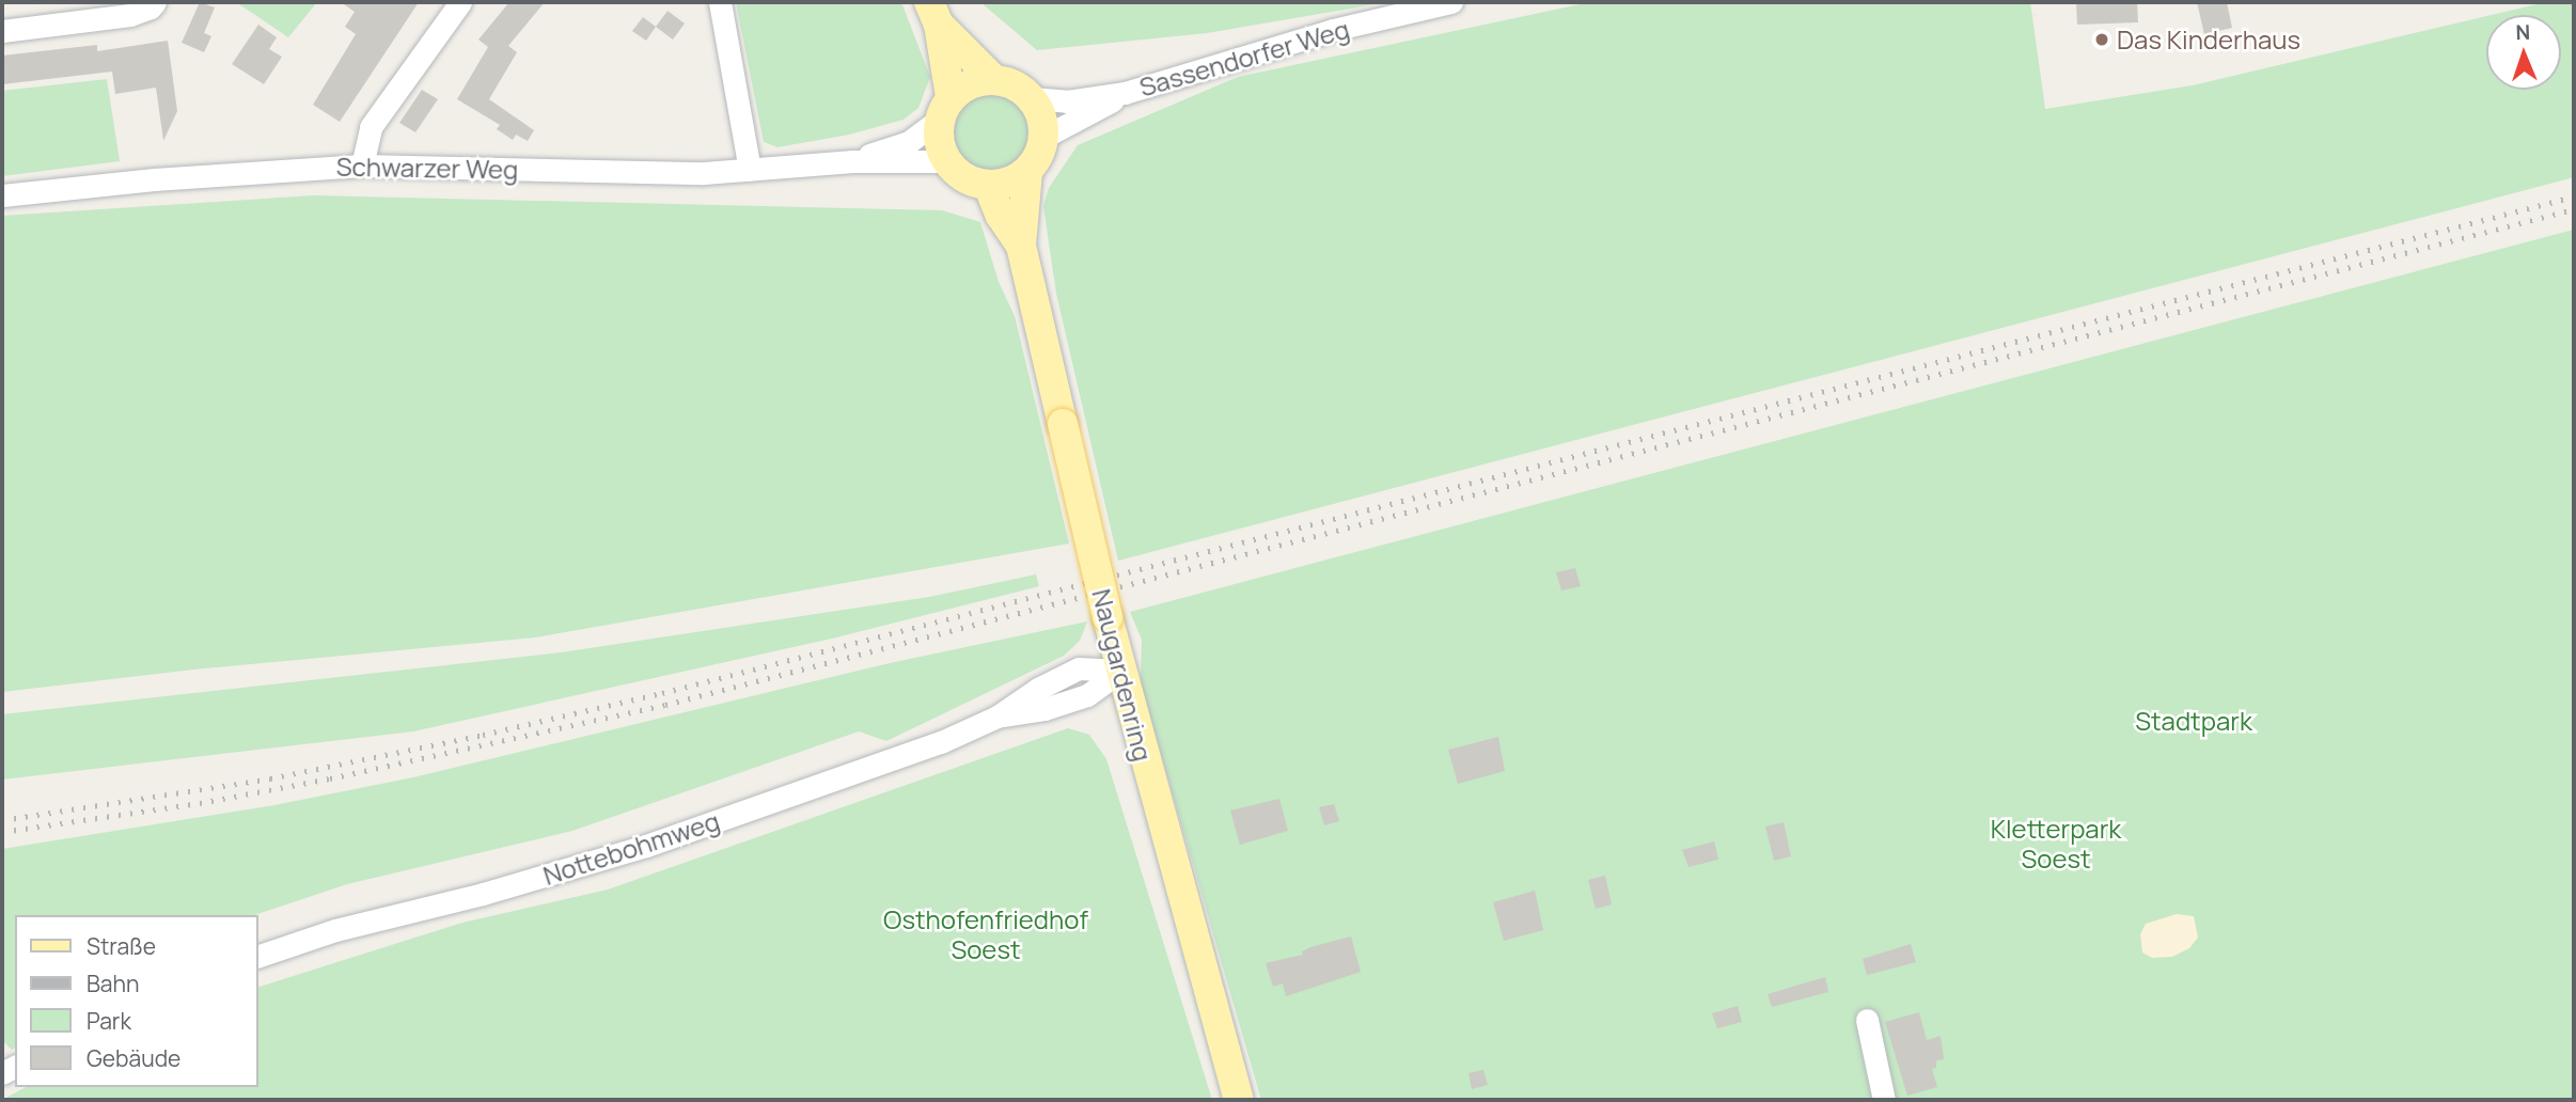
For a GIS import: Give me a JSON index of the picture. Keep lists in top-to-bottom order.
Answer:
{
  "streets": {
    "main road": ["Naugardenring"],
    "street": ["Sassendorfer Weg", "Schwarzer Weg", "Nottebohmweg"]
  },
  "crossings": [
    ["Sassendorfer Weg", "Schwarzer Weg"],
    ["Sassendorfer Weg", "Naugardenring"],
    ["Schwarzer Weg", "Naugardenring"],
    ["Naugardenring", "Nottebohmweg"]
  ],
  "parks": ["Stadtpark", "Kletterpark Soest", "Osthofenfriedhof Soest"],
  "places": ["Das Kinderhaus"],
  "legend": [
    "Straße",
    "Bahn",
    "Park",
    "Gebäude"
  ],
  "north": "top"
}
